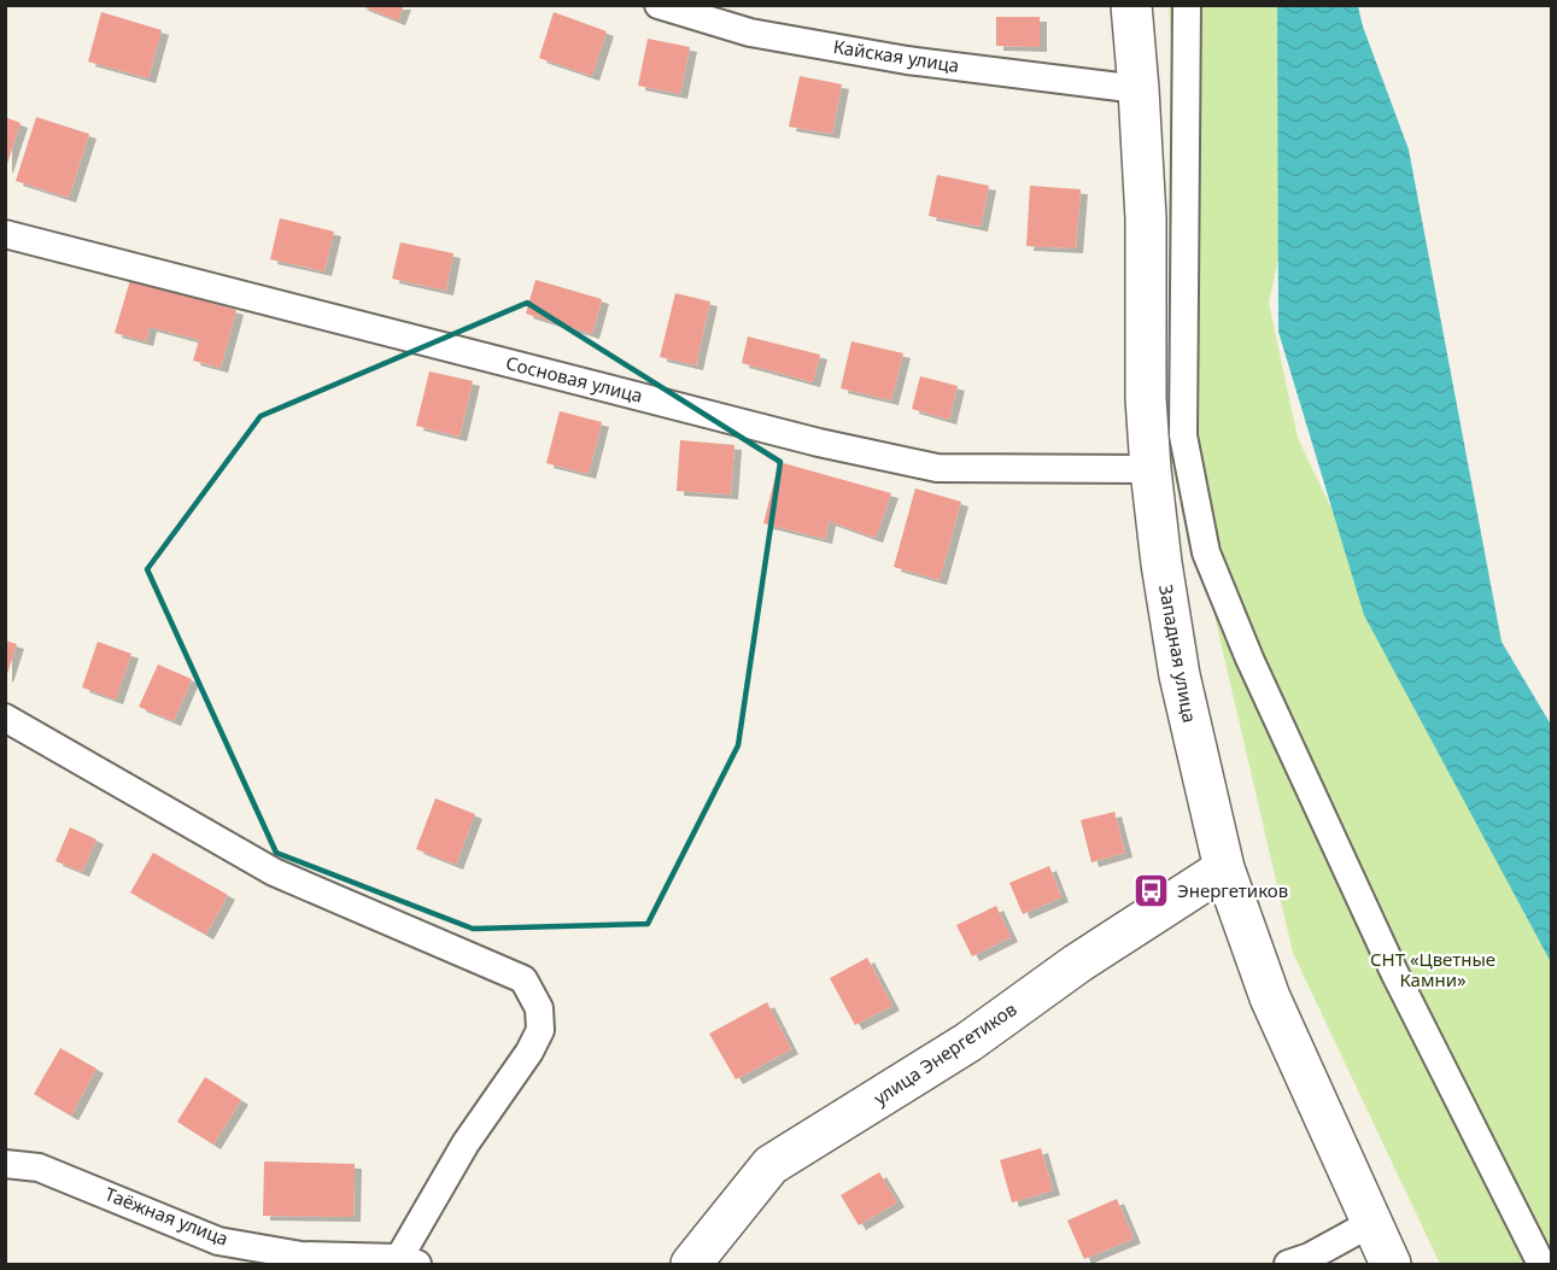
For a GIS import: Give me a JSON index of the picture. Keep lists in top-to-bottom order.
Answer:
{
  "streets": {
    "main road": ["Западная улица", "улица Энергетиков"],
    "street": ["Кайская улица", "Сосновая улица", "Таёжная улица"]
  },
  "crossings": [
    ["Кайская улица", "Западная улица"],
    ["Сосновая улица", "Западная улица"],
    ["Западная улица", "улица Энергетиков"]
  ],
  "parks": ["СНТ «Цветные Камни»"],
  "places": {
    "bus stop": ["Энергетиков"]
  }
}
